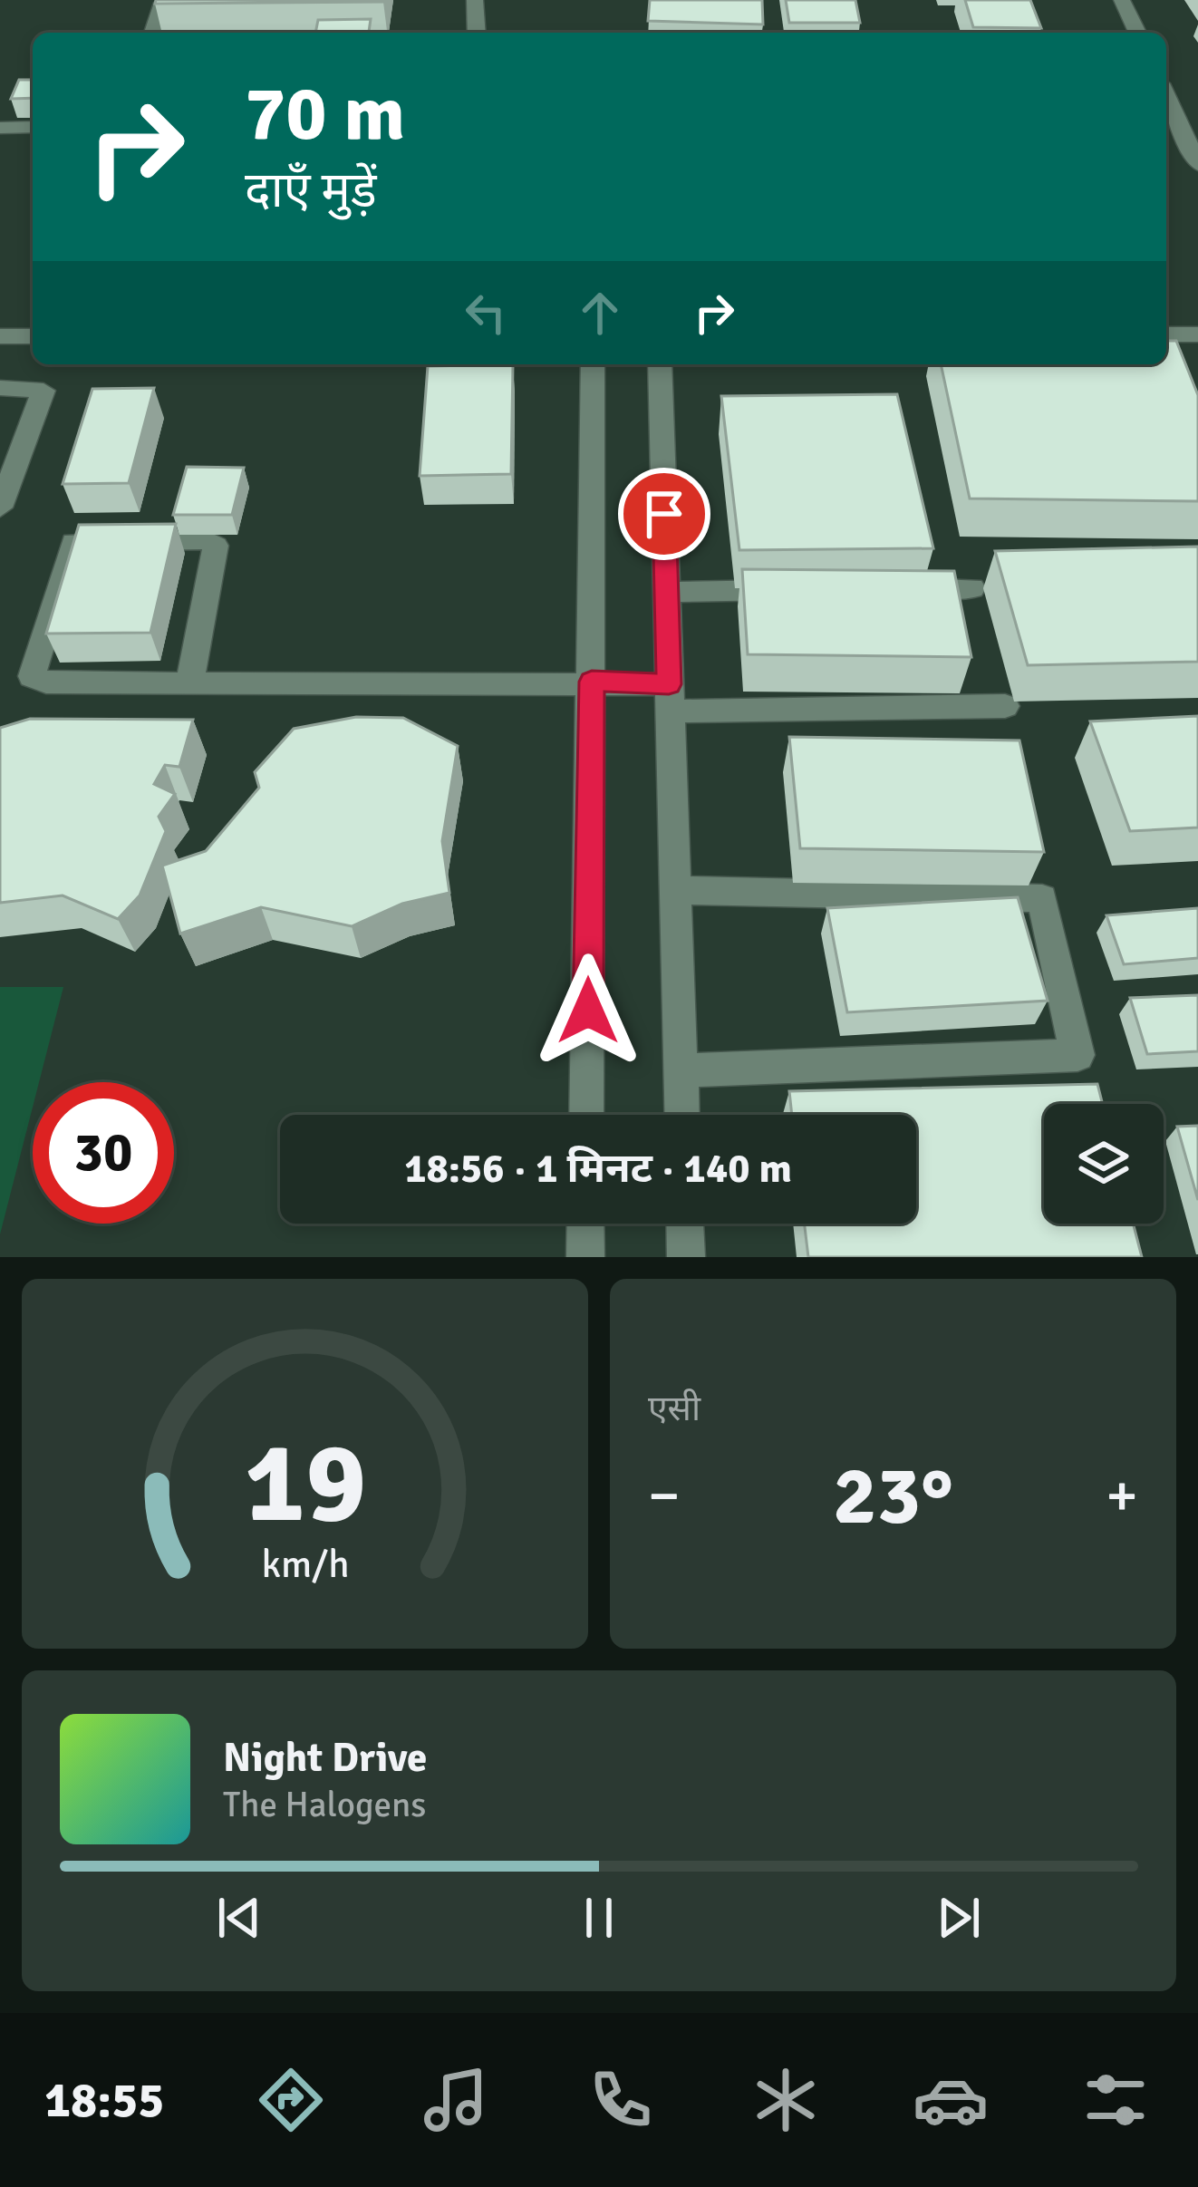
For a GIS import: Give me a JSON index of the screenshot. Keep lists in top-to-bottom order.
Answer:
{
  "page": {
    "turn": ["70 m", "दाएँ मुड़ें"],
    "limit": "30",
    "trip": "18:56 · 1 मिनट · 140 m",
    "tile": "एसी",
    "heat": ["−", "23°", "+"],
    "song": ["Night Drive", "The Halogens"],
    "tabs": "18:55",
    "gauge": ["19", "km/h"]
  }
}
